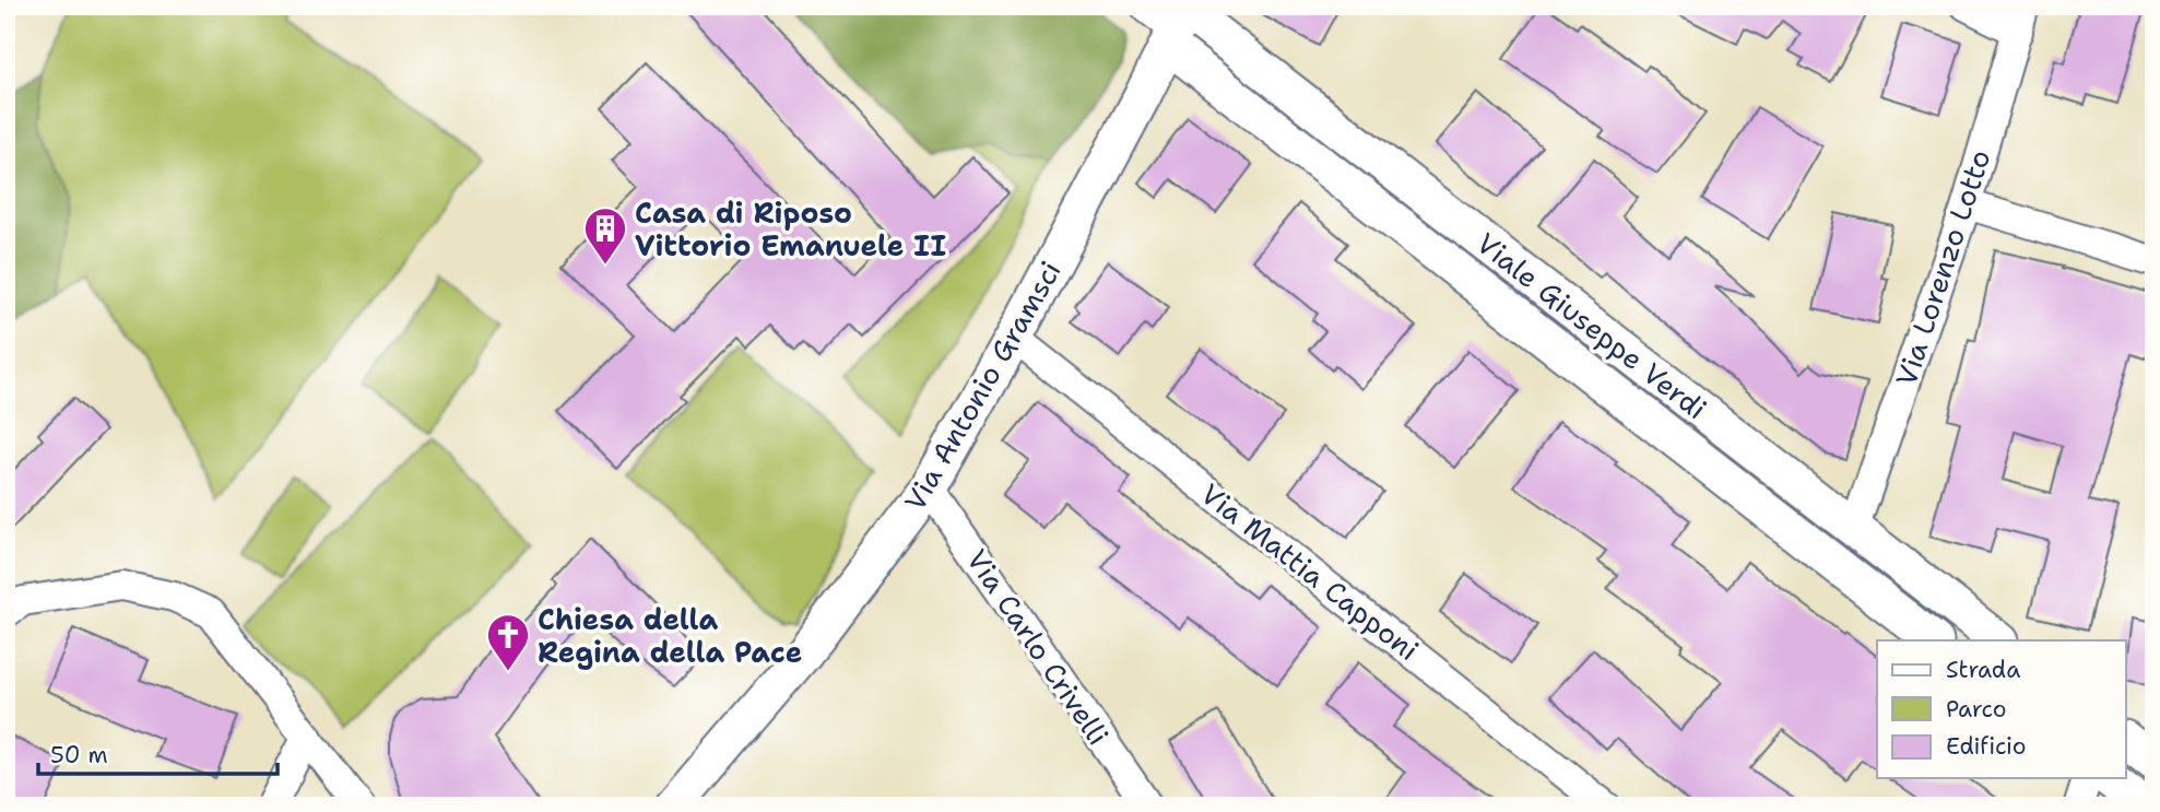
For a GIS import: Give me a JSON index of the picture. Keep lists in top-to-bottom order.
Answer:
{
  "streets": {
    "street": [
      "Via Lorenzo Lotto",
      "Viale Giuseppe Verdi",
      "Via Antonio Gramsci",
      "Via Mattia Capponi",
      "Via Carlo Crivelli"
    ]
  },
  "crossings": [
    ["Via Lorenzo Lotto", "Viale Giuseppe Verdi"],
    ["Viale Giuseppe Verdi", "Via Antonio Gramsci"],
    ["Via Antonio Gramsci", "Via Mattia Capponi"],
    ["Via Antonio Gramsci", "Via Carlo Crivelli"]
  ],
  "places": {
    "building": ["Casa di Riposo Vittorio Emanuele II"],
    "church": ["Chiesa della Regina della Pace"]
  },
  "legend": ["Strada", "Parco", "Edificio"],
  "scale_bar": "50 m"
}
